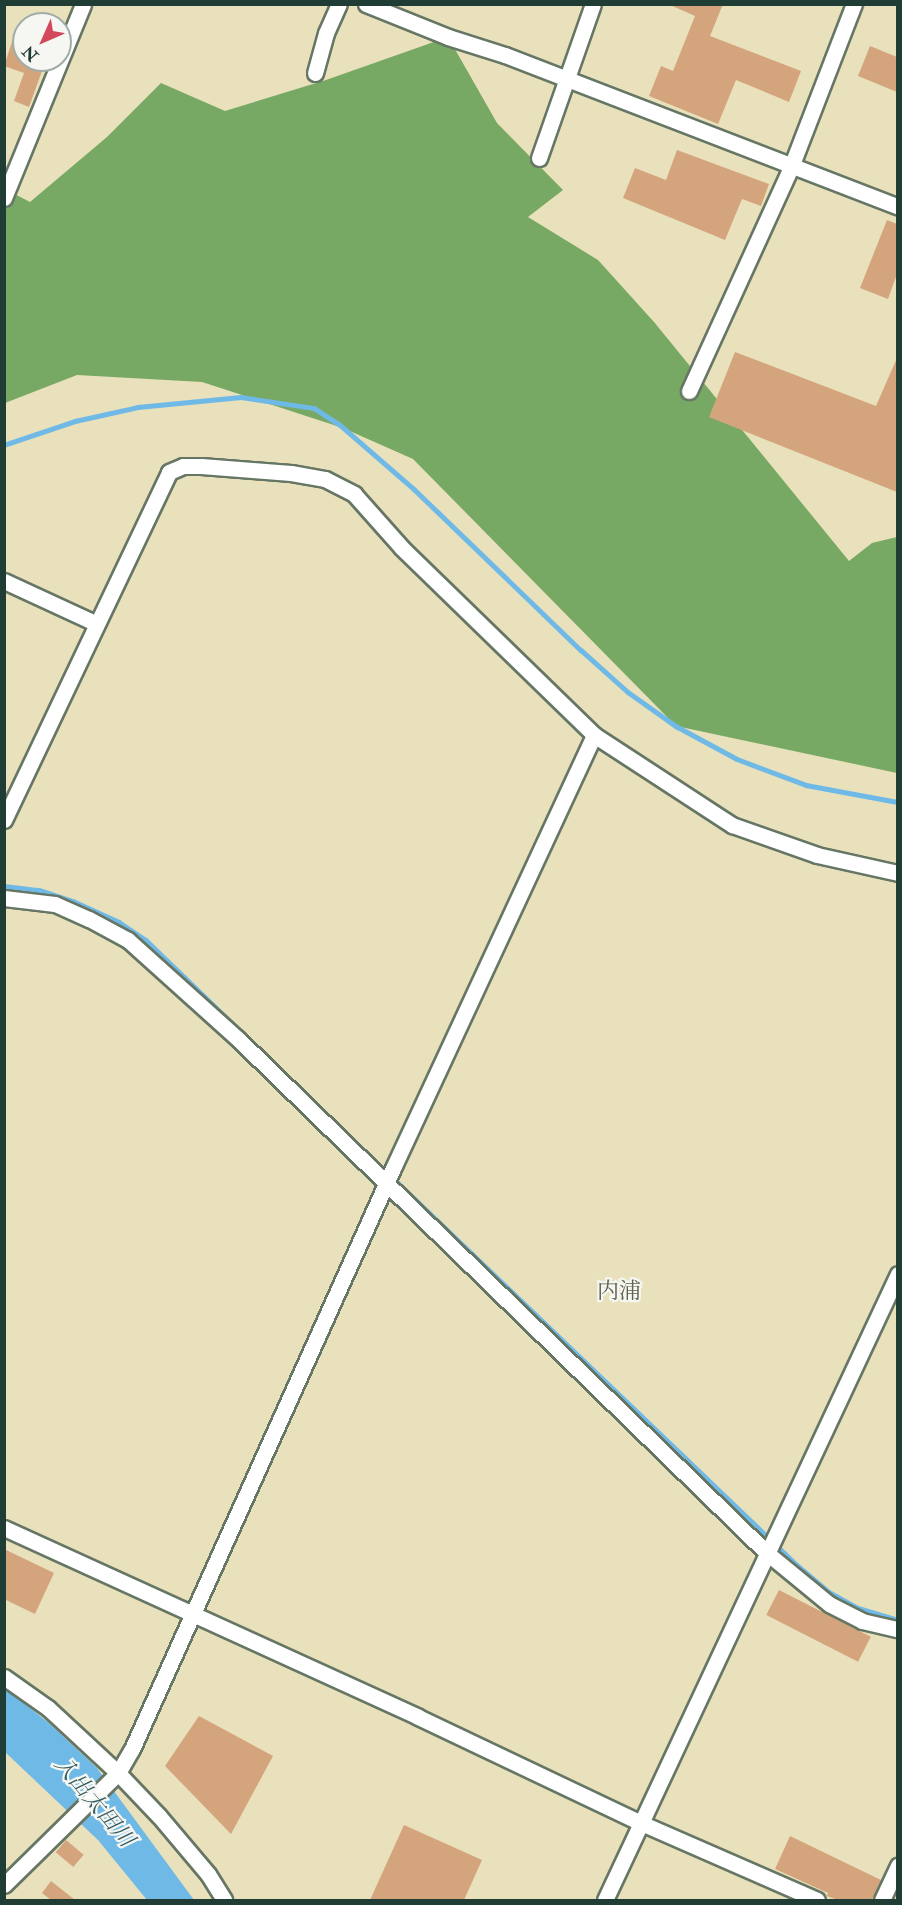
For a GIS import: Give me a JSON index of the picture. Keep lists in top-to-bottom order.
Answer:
{
  "districts": ["内浦"],
  "water": ["入出太田川"],
  "north": "bottom left"
}
